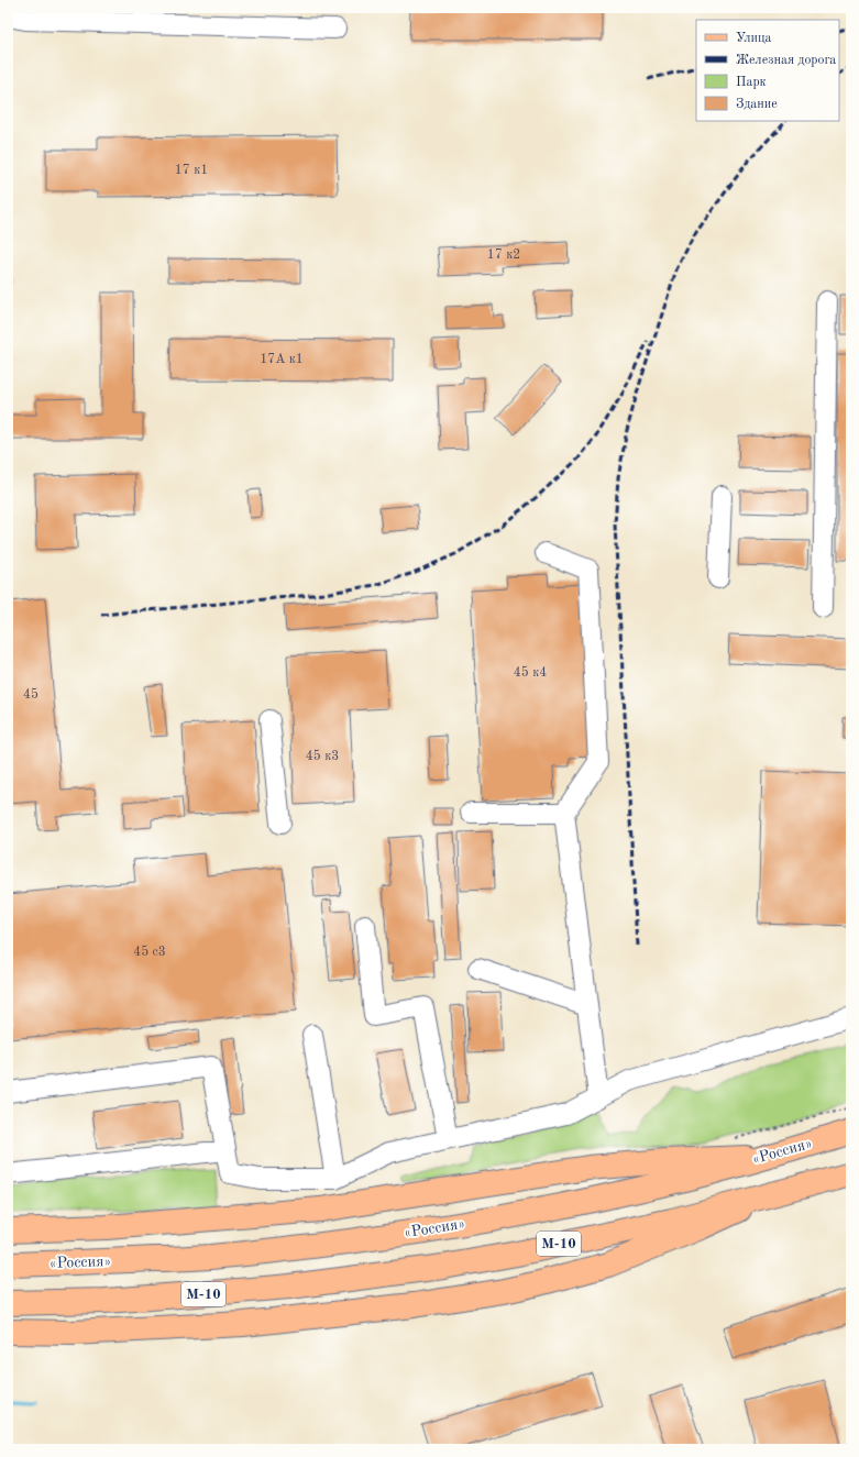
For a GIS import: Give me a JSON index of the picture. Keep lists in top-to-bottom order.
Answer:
{
  "streets": {
    "main road": ["«Россия»", "М-10"]
  },
  "house_numbers": [
    "17 к1",
    "17 к2",
    "17А к1",
    "45 к4",
    "45",
    "45 к3",
    "45 с3"
  ],
  "legend": [
    "Улица",
    "Железная дорога",
    "Парк",
    "Здание"
  ]
}
